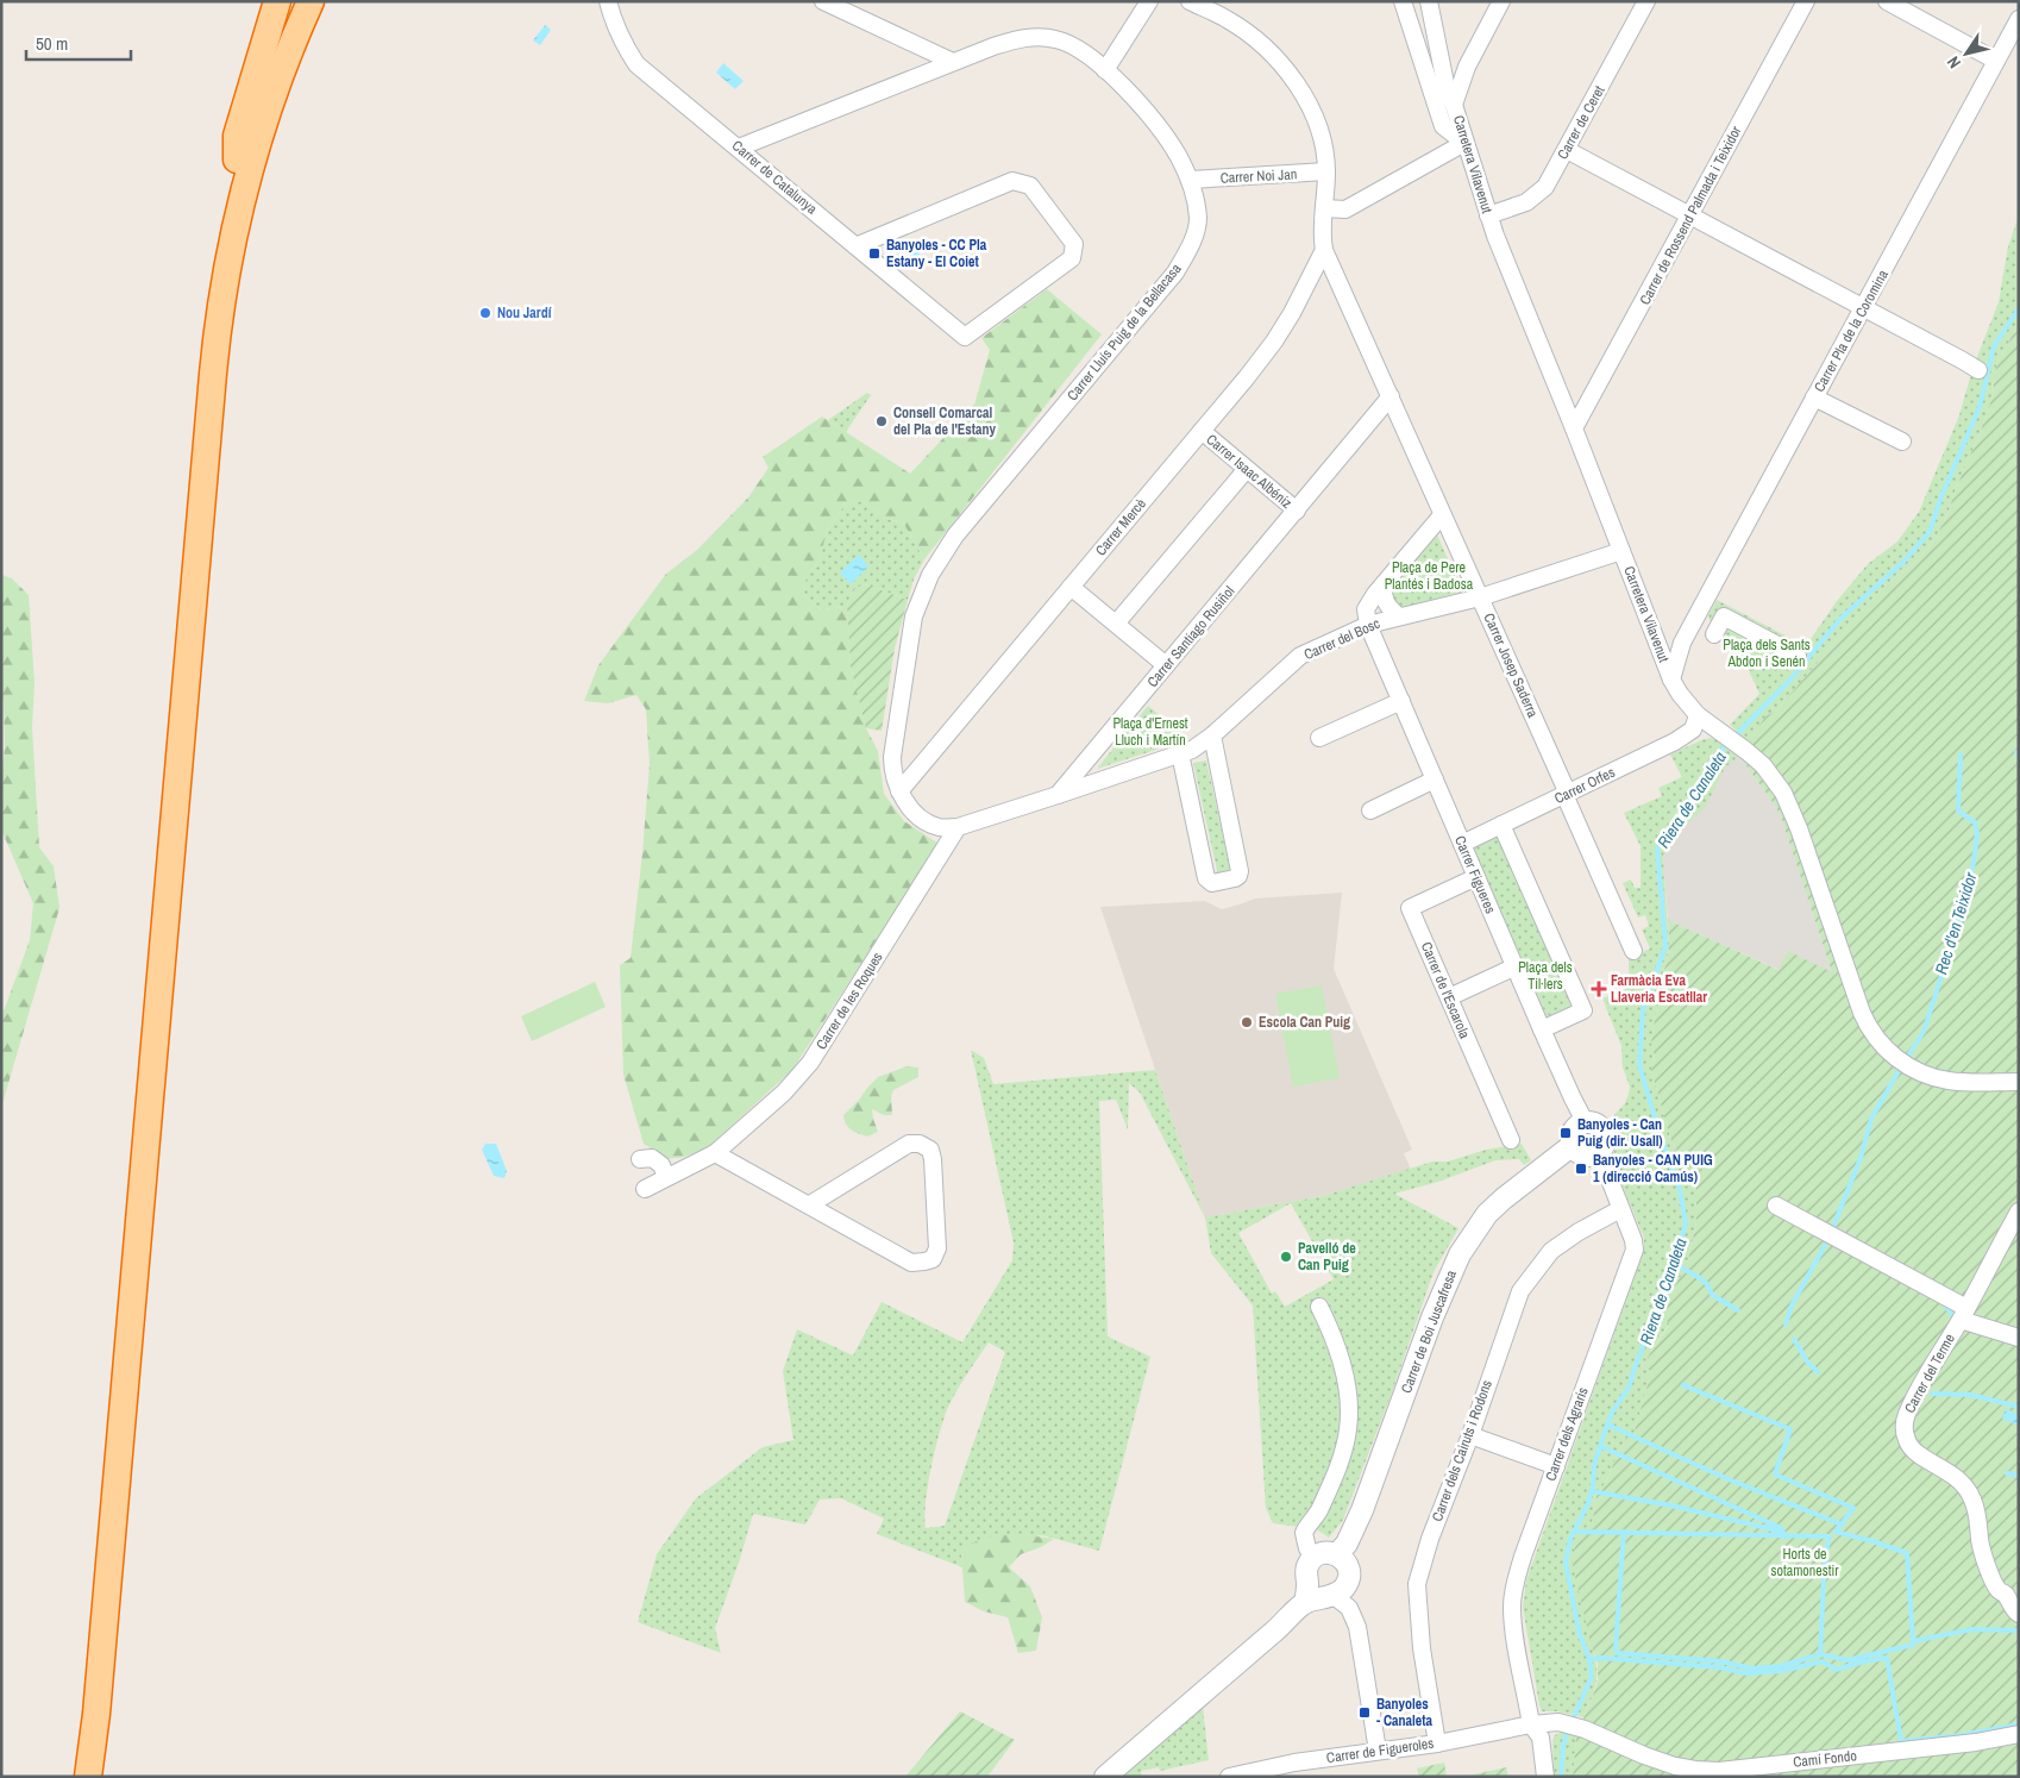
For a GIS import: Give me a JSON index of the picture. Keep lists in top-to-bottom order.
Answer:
{
  "streets": {
    "street": [
      "Carrer de Ceret",
      "Carretera Vilavenut",
      "Carrer Noi Jan",
      "Carrer de Catalunya",
      "Carrer de Rossend Palmada i Teixidor",
      "Carrer Pla de la Coromina",
      "Carrer Lluís Puig de la Bellacasa",
      "Carrer Isaac Albéniz",
      "Carrer Mercè",
      "Carrer Santiago Rusiñol",
      "Carrer del Bosc",
      "Carrer Josep Saderra",
      "Carrer Orfes",
      "Carrer Figueres",
      "Carrer de l'Escarola",
      "Carrer de les Roques",
      "Carrer de Boi Juscafresa",
      "Carrer del Terme",
      "Carrer dels Agraris",
      "Carrer dels Cairuts i Rodons",
      "Carrer de Figueroles",
      "Camí Fondo"
    ]
  },
  "crossings": [
    ["Carrer de Ceret", "Carretera Vilavenut"],
    ["Carretera Vilavenut", "Carrer de Rossend Palmada i Teixidor"],
    ["Carretera Vilavenut", "Carrer Pla de la Coromina"],
    ["Carretera Vilavenut", "Carrer del Bosc"],
    ["Carretera Vilavenut", "Carrer Orfes"],
    ["Carrer Noi Jan", "Carrer Lluís Puig de la Bellacasa"],
    ["Carrer de Catalunya", "Carrer Lluís Puig de la Bellacasa"],
    ["Carrer Lluís Puig de la Bellacasa", "Carrer Mercè"],
    ["Carrer Lluís Puig de la Bellacasa", "Carrer de les Roques"],
    ["Carrer Isaac Albéniz", "Carrer Mercè"],
    ["Carrer Isaac Albéniz", "Carrer Santiago Rusiñol"],
    ["Carrer Mercè", "Carrer Josep Saderra"],
    ["Carrer Santiago Rusiñol", "Carrer del Bosc"],
    ["Carrer Santiago Rusiñol", "Carrer Josep Saderra"],
    ["Carrer del Bosc", "Carrer Josep Saderra"],
    ["Carrer del Bosc", "Carrer Figueres"],
    ["Carrer Josep Saderra", "Carrer Orfes"],
    ["Carrer Orfes", "Carrer Figueres"],
    ["Carrer Figueres", "Carrer de l'Escarola"],
    ["Carrer Figueres", "Carrer de Boi Juscafresa"],
    ["Carrer Figueres", "Carrer dels Agraris"],
    ["Carrer de Boi Juscafresa", "Carrer dels Agraris"],
    ["Carrer dels Agraris", "Carrer dels Cairuts i Rodons"],
    ["Carrer dels Agraris", "Carrer de Figueroles"],
    ["Carrer dels Agraris", "Camí Fondo"],
    ["Carrer dels Cairuts i Rodons", "Carrer de Figueroles"],
    ["Carrer de Figueroles", "Camí Fondo"]
  ],
  "water": ["Riera de Canaleta", "Rec d'en Teixidor"],
  "parks": [
    "Plaça de Pere Plantés i Badosa",
    "Plaça dels Sants Abdon i Senén",
    "Plaça d'Ernest Lluch i Martín",
    "Plaça dels Til·lers",
    "Horts de sotamonestir"
  ],
  "places": {
    "transit": [
      "Banyoles - CC Pla Estany - El Coiet",
      "Banyoles - Can Puig (dir. Usall)",
      "Banyoles - CAN PUIG 1 (direcció Camús)",
      "Banyoles - Canaleta"
    ],
    "other": [
      "Nou Jardí",
      "Consell Comarcal del Pla de l'Estany",
      "Escola Can Puig",
      "Pavelló de Can Puig"
    ],
    "health": ["Farmàcia Eva Llaveria Escatllar"]
  },
  "scale_bar": "50 m",
  "north": "bottom left"
}
